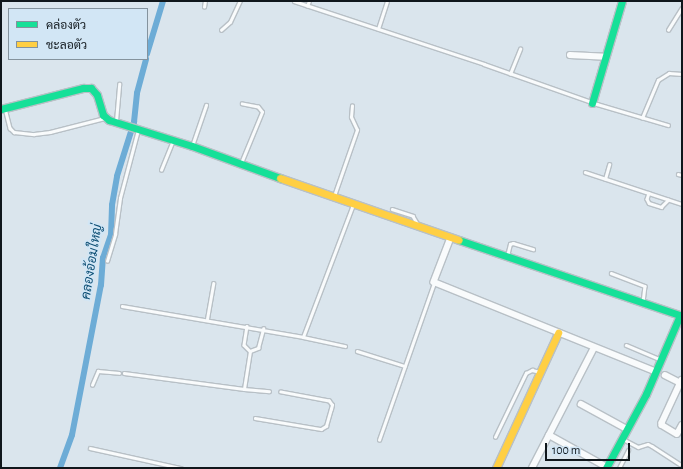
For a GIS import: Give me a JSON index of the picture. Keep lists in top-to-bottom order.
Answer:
{
  "water": ["คลองอ้อมใหญ่"],
  "legend": ["คล่องตัว", "ชะลอตัว"],
  "scale_bar": "100 m"
}
